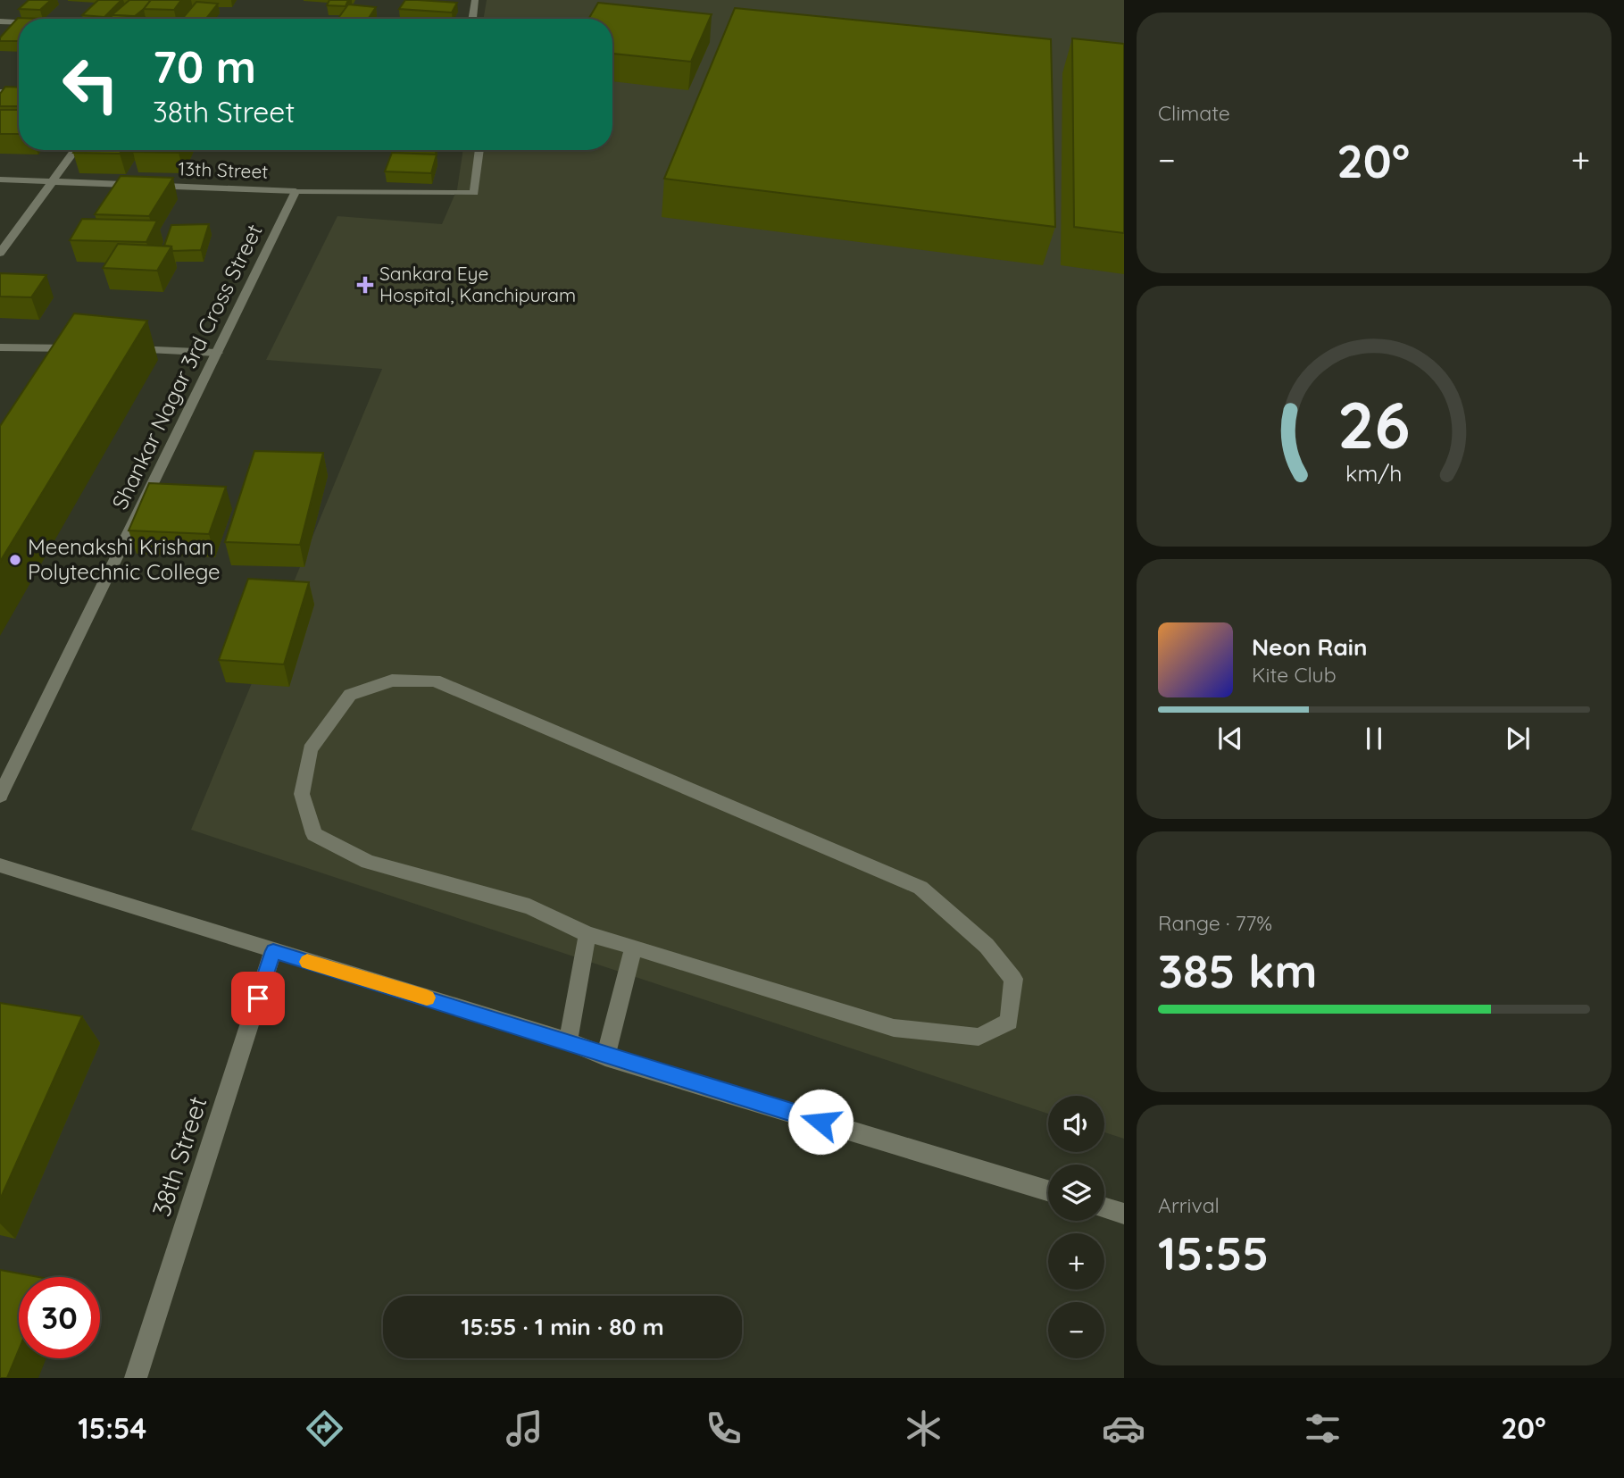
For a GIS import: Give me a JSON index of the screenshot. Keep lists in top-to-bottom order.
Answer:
{
  "streets": {
    "street": ["13th Street", "Shankar Nagar 3rd Cross Street", "38th Street"]
  },
  "crossings": [
    ["13th Street", "Shankar Nagar 3rd Cross Street"]
  ],
  "places": {
    "health": ["Sankara Eye Hospital, Kanchipuram"],
    "other": ["Meenakshi Krishan Polytechnic College"]
  },
  "page": {
    "tile": [
      "Climate",
      ["Range · 77%", "385 km"],
      ["Arrival", "15:55"]
    ],
    "turn": ["70 m", "38th Street"],
    "heat": ["−", "20°", "+"],
    "song": ["Neon Rain", "Kite Club"],
    "map_buttons": ["+", "−"],
    "limit": "30",
    "trip": "15:55 · 1 min · 80 m",
    "tabs": ["15:54", "20°"],
    "gauge": ["26", "km/h"]
  }
}
